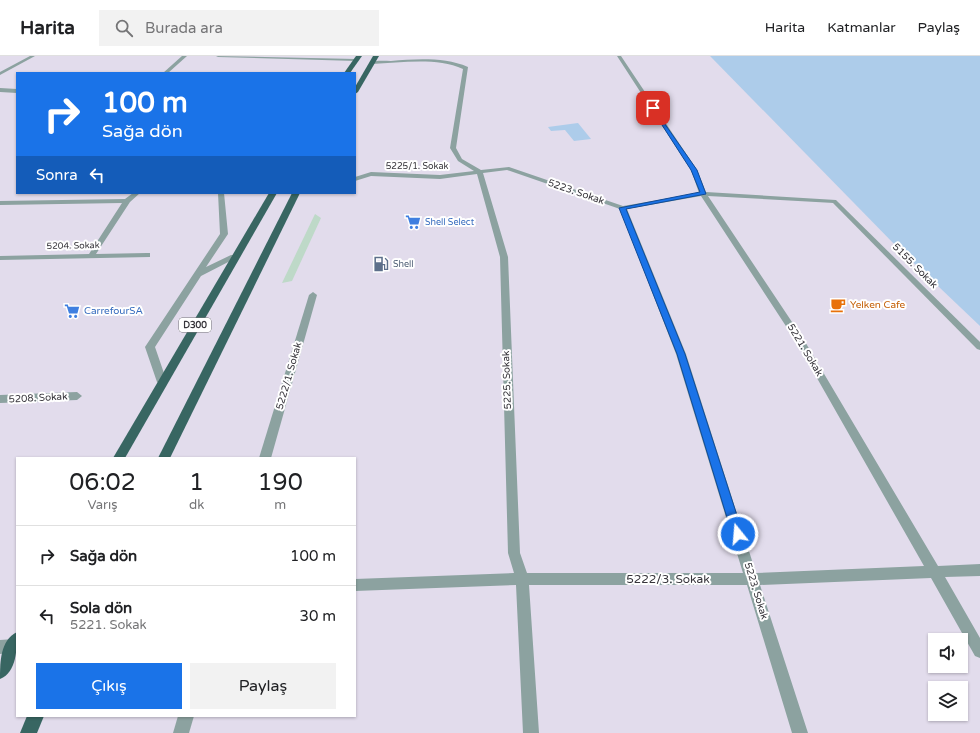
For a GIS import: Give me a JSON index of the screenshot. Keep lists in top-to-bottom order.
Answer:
{
  "streets": {
    "highway": ["D300"],
    "street": [
      "5225/1. Sokak",
      "5223. Sokak",
      "5204. Sokak",
      "5155. Sokak",
      "5221. Sokak",
      "5222/1. Sokak",
      "5225. Sokak",
      "5208. Sokak",
      "5222/3. Sokak"
    ]
  },
  "crossings": [
    ["5225/1. Sokak", "5223. Sokak"],
    ["5225/1. Sokak", "5225. Sokak"],
    ["5223. Sokak", "5225. Sokak"],
    ["5223. Sokak", "5222/3. Sokak"],
    ["5155. Sokak", "5221. Sokak"],
    ["5221. Sokak", "5222/3. Sokak"],
    ["5225. Sokak", "5222/3. Sokak"]
  ],
  "places": {
    "supermarket": ["Shell Select", "CarrefourSA"],
    "fuel station": ["Shell"],
    "cafe": ["Yelken Cafe"]
  },
  "page": {
    "header": "Harita",
    "search": "Burada ara",
    "nav": ["Harita", "Katmanlar", "Paylaş"],
    "turn": ["100 m", "Sağa dön"],
    "then": "Sonra",
    "eta": [
      "06:02",
      "Varış",
      "1",
      "dk",
      "190",
      "m"
    ],
    "list": [
      {
        "name": "Sağa dön",
        "value": "100 m"
      },
      {
        "name": "Sola dön",
        "note": "5221. Sokak",
        "value": "30 m"
      }
    ],
    "buttons": ["Çıkış", "Paylaş"]
  }
}
